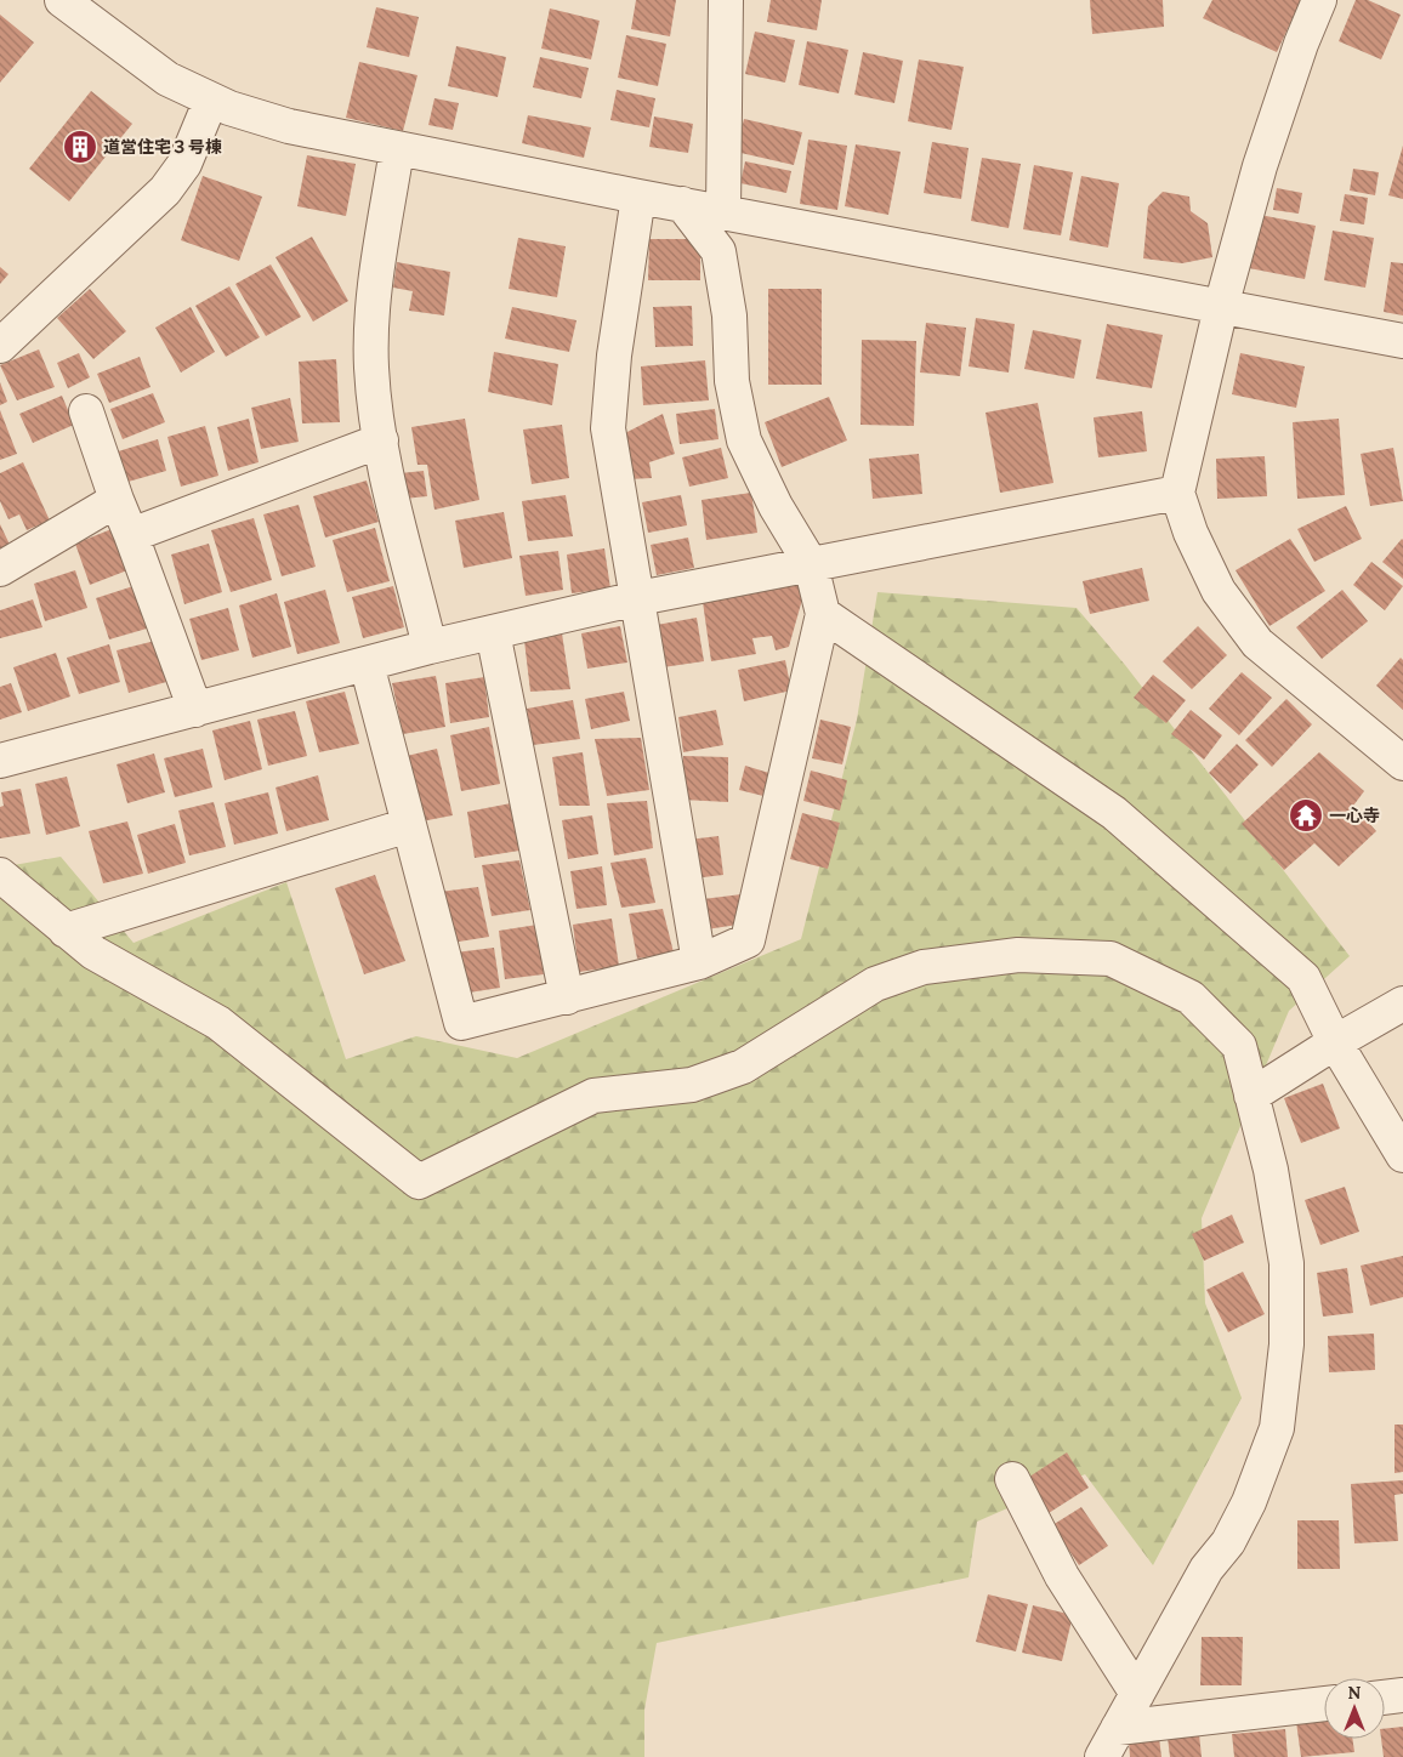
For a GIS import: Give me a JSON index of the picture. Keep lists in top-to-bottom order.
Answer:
{
  "places": {
    "building": ["道営住宅３号棟"],
    "temple": ["一心寺"]
  },
  "north": "top"
}
